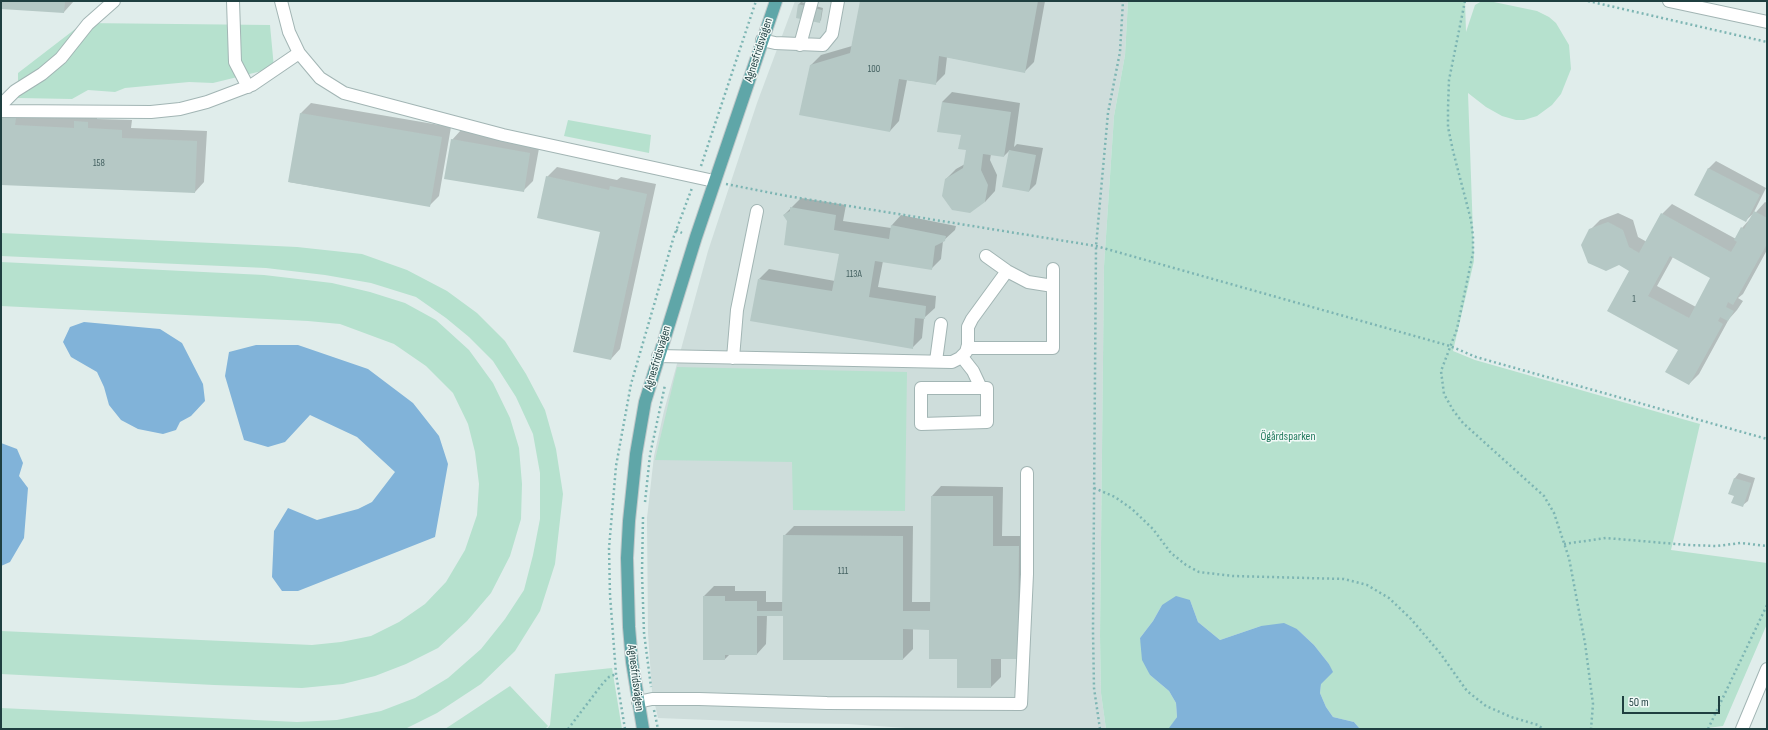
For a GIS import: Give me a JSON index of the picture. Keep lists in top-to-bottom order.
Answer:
{
  "streets": {
    "main road": ["Agnesfridsvägen"]
  },
  "parks": ["Ögårdsparken"],
  "house_numbers": [
    "100",
    "158",
    "113A",
    "1",
    "111"
  ],
  "scale_bar": "50 m"
}
